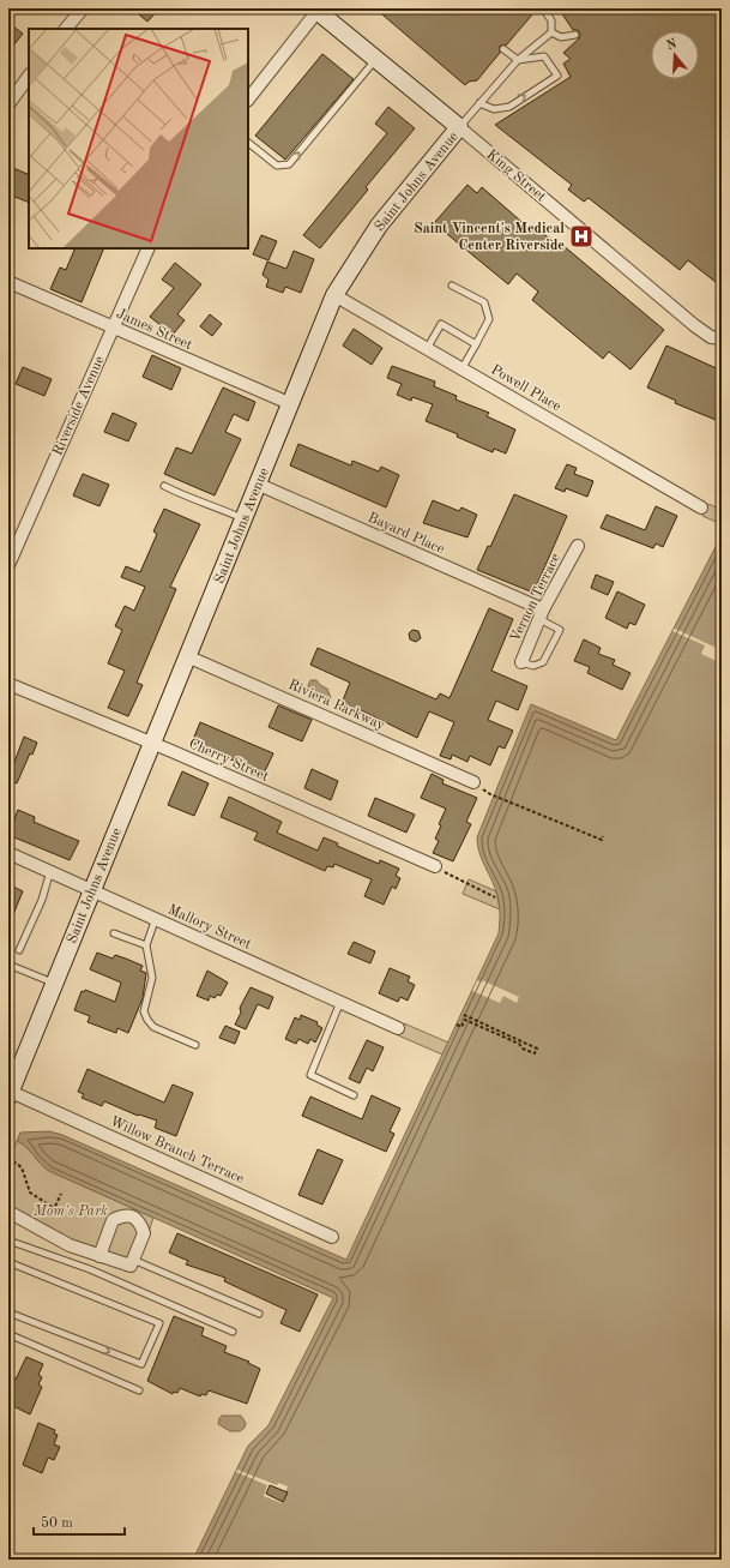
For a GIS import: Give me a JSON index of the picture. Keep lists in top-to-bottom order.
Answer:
{
  "streets": {
    "main road": ["King Street", "Saint Johns Avenue"],
    "street": [
      "James Street",
      "Powell Place",
      "Riverside Avenue",
      "Bayard Place",
      "Vernon Terrace",
      "Riviera Parkway",
      "Cherry Street",
      "Mallory Street",
      "Willow Branch Terrace"
    ]
  },
  "crossings": [
    ["King Street", "Saint Johns Avenue"],
    ["Saint Johns Avenue", "James Street"],
    ["Saint Johns Avenue", "Powell Place"],
    ["Saint Johns Avenue", "Bayard Place"],
    ["Saint Johns Avenue", "Riviera Parkway"],
    ["Saint Johns Avenue", "Cherry Street"],
    ["Saint Johns Avenue", "Mallory Street"],
    ["Saint Johns Avenue", "Willow Branch Terrace"],
    ["James Street", "Riverside Avenue"],
    ["Bayard Place", "Vernon Terrace"]
  ],
  "parks": ["Mom's Park"],
  "places": {
    "hospital": ["Saint Vincent's Medical Center Riverside"]
  },
  "scale_bar": "50 m",
  "north": "top"
}
